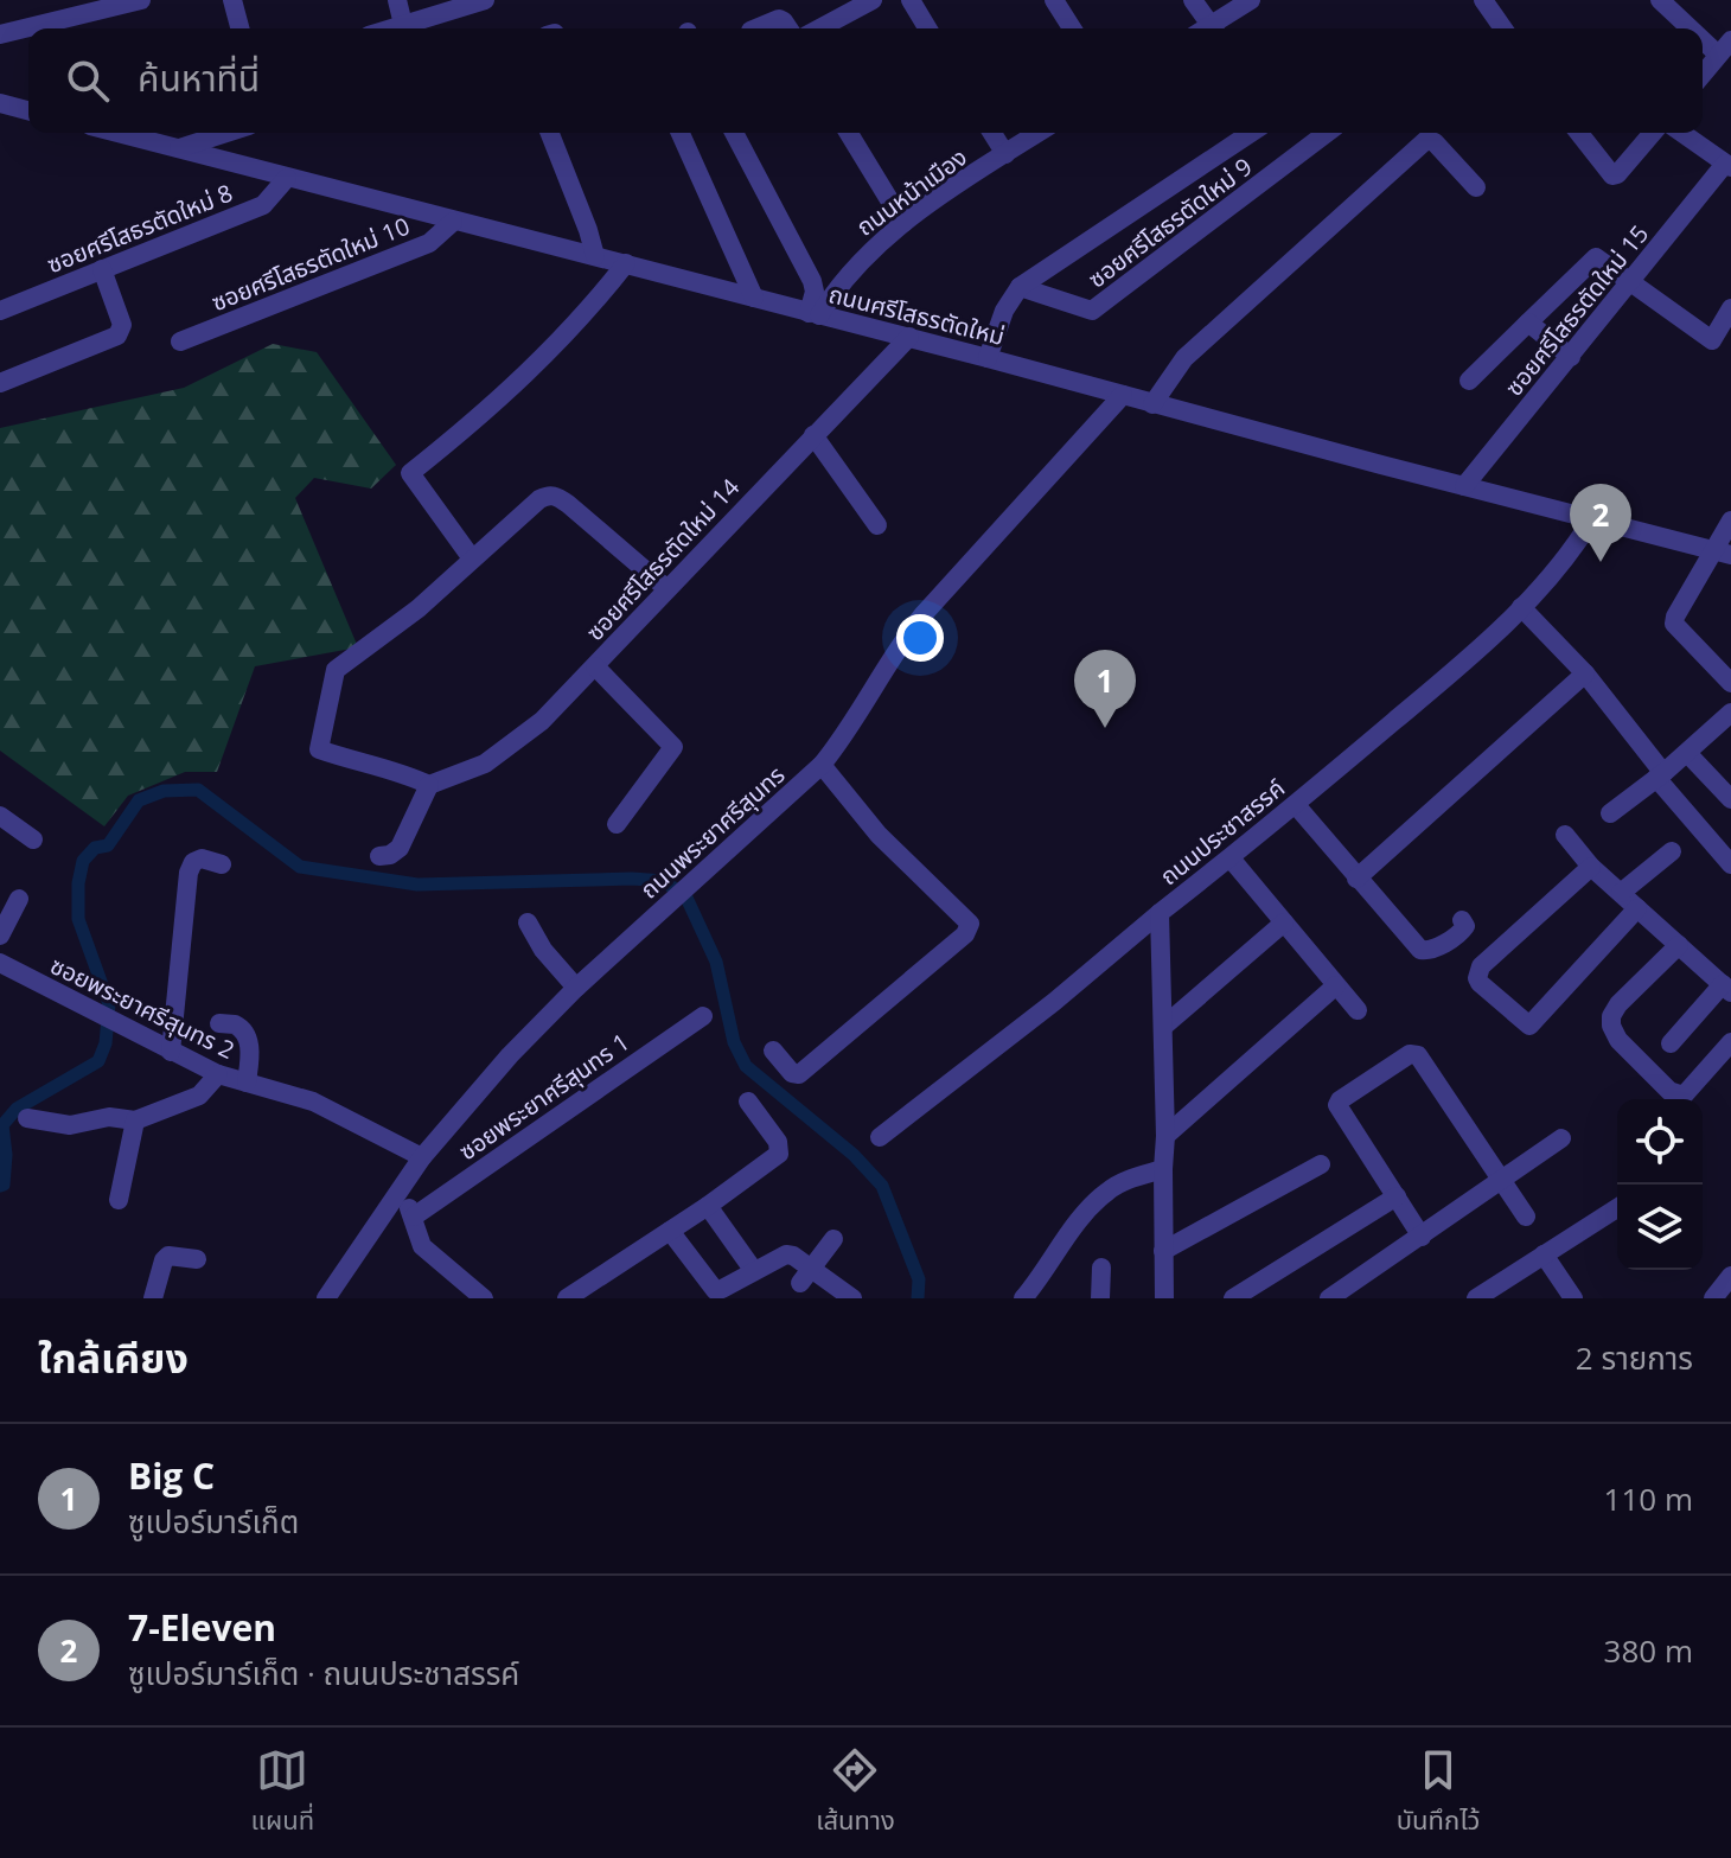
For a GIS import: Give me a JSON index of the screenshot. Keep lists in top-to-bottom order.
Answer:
{
  "streets": {
    "street": [
      "ถนนหน้าเมือง",
      "ซอยศรีโสธรตัดใหม่ 9",
      "ซอยศรีโสธรตัดใหม่ 8",
      "ซอยศรีโสธรตัดใหม่ 10",
      "ซอยศรีโสธรตัดใหม่ 15",
      "ถนนศรีโสธรตัดใหม่",
      "ซอยศรีโสธรตัดใหม่ 14",
      "ถนนพระยาศรีสุนทร",
      "ถนนประชาสรรค์",
      "ซอยพระยาศรีสุนทร 2",
      "ซอยพระยาศรีสุนทร 1"
    ]
  },
  "crossings": [
    ["ถนนหน้าเมือง", "ถนนศรีโสธรตัดใหม่"],
    ["ซอยศรีโสธรตัดใหม่ 9", "ถนนศรีโสธรตัดใหม่"],
    ["ซอยศรีโสธรตัดใหม่ 8", "ถนนศรีโสธรตัดใหม่"],
    ["ซอยศรีโสธรตัดใหม่ 10", "ถนนศรีโสธรตัดใหม่"],
    ["ซอยศรีโสธรตัดใหม่ 15", "ถนนศรีโสธรตัดใหม่"],
    ["ถนนศรีโสธรตัดใหม่", "ซอยศรีโสธรตัดใหม่ 14"],
    ["ถนนศรีโสธรตัดใหม่", "ถนนพระยาศรีสุนทร"],
    ["ถนนศรีโสธรตัดใหม่", "ถนนประชาสรรค์"],
    ["ถนนพระยาศรีสุนทร", "ซอยพระยาศรีสุนทร 2"]
  ],
  "page": {
    "search": "ค้นหาที่นี่",
    "pins": ["2", "1"],
    "heading": ["ใกล้เคียง", "2 รายการ"],
    "list": [
      {
        "mark": "1",
        "name": "Big C",
        "note": "ซูเปอร์มาร์เก็ต",
        "value": "110 m"
      },
      {
        "mark": "2",
        "name": "7-Eleven",
        "note": "ซูเปอร์มาร์เก็ต · ถนนประชาสรรค์",
        "value": "380 m"
      }
    ],
    "nav": ["แผนที่", "เส้นทาง", "บันทึกไว้"]
  }
}
